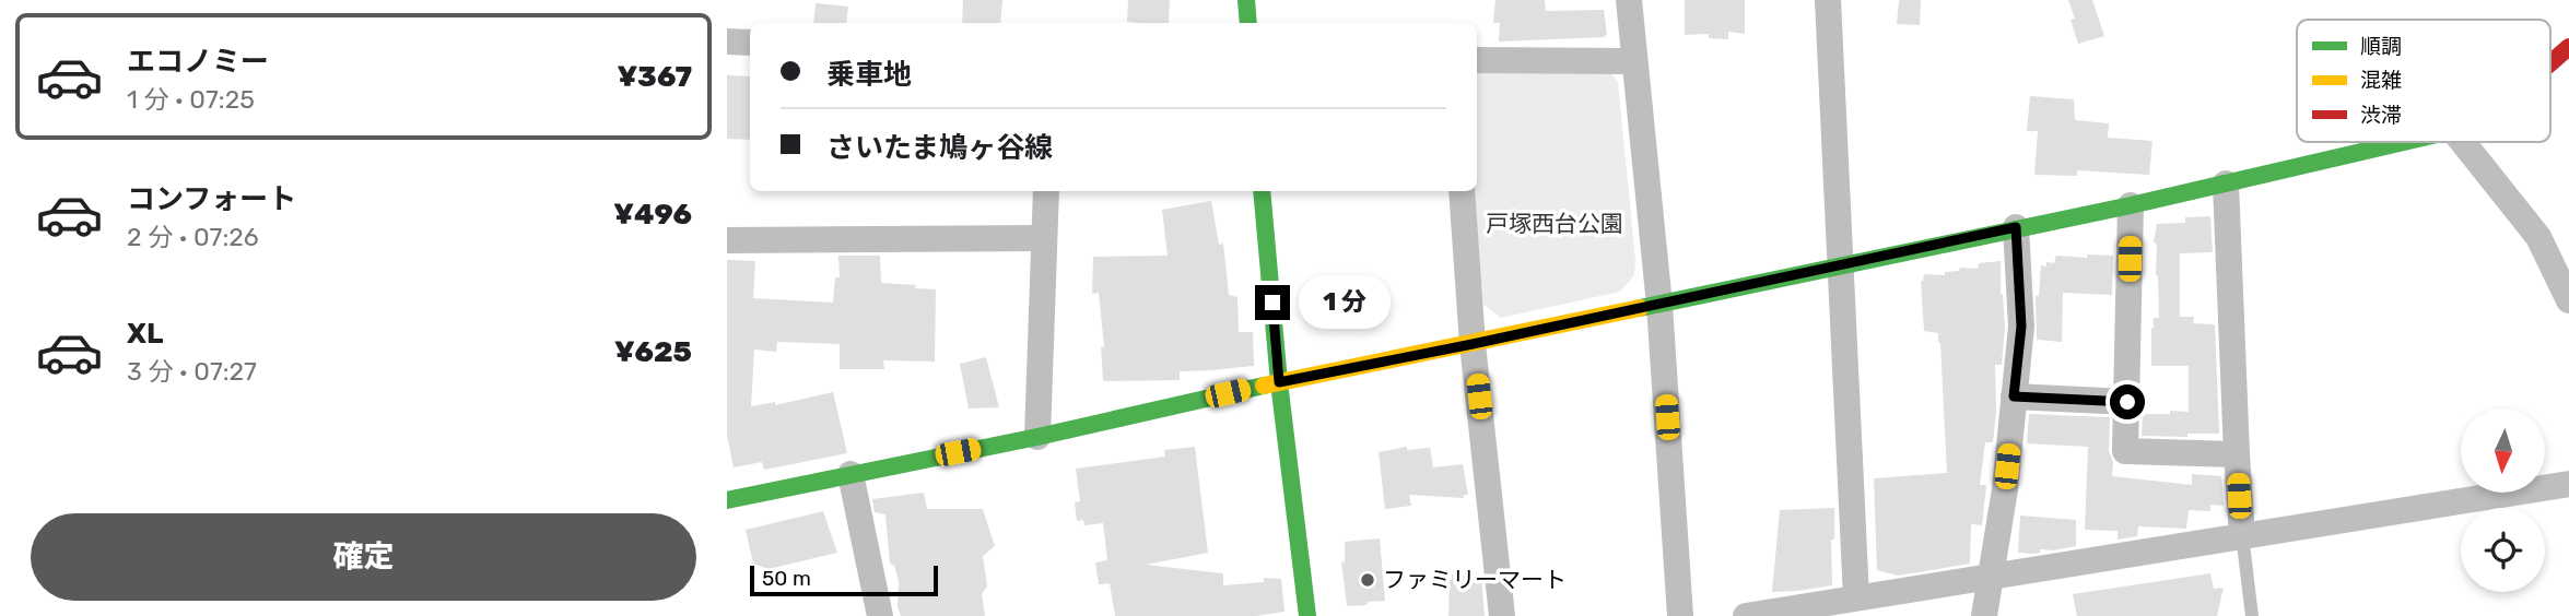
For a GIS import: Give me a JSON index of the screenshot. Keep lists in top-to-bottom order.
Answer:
{
  "parks": ["戸塚西台公園"],
  "places": ["ファミリーマート"],
  "legend": ["順調", "混雑", "渋滞"],
  "scale_bar": "50 m",
  "north": "bottom",
  "page": {
    "list": [
      {
        "name": "エコノミー",
        "note": "1 分 · 07:25",
        "value": "¥367"
      },
      {
        "name": "コンフォート",
        "note": "2 分 · 07:26",
        "value": "¥496"
      },
      {
        "name": "XL",
        "note": "3 分 · 07:27",
        "value": "¥625"
      }
    ],
    "banner": ["乗車地", "さいたま鳩ヶ谷線"],
    "bubble": "1 分",
    "buttons": "確定",
    "scale": "50 m"
  }
}
